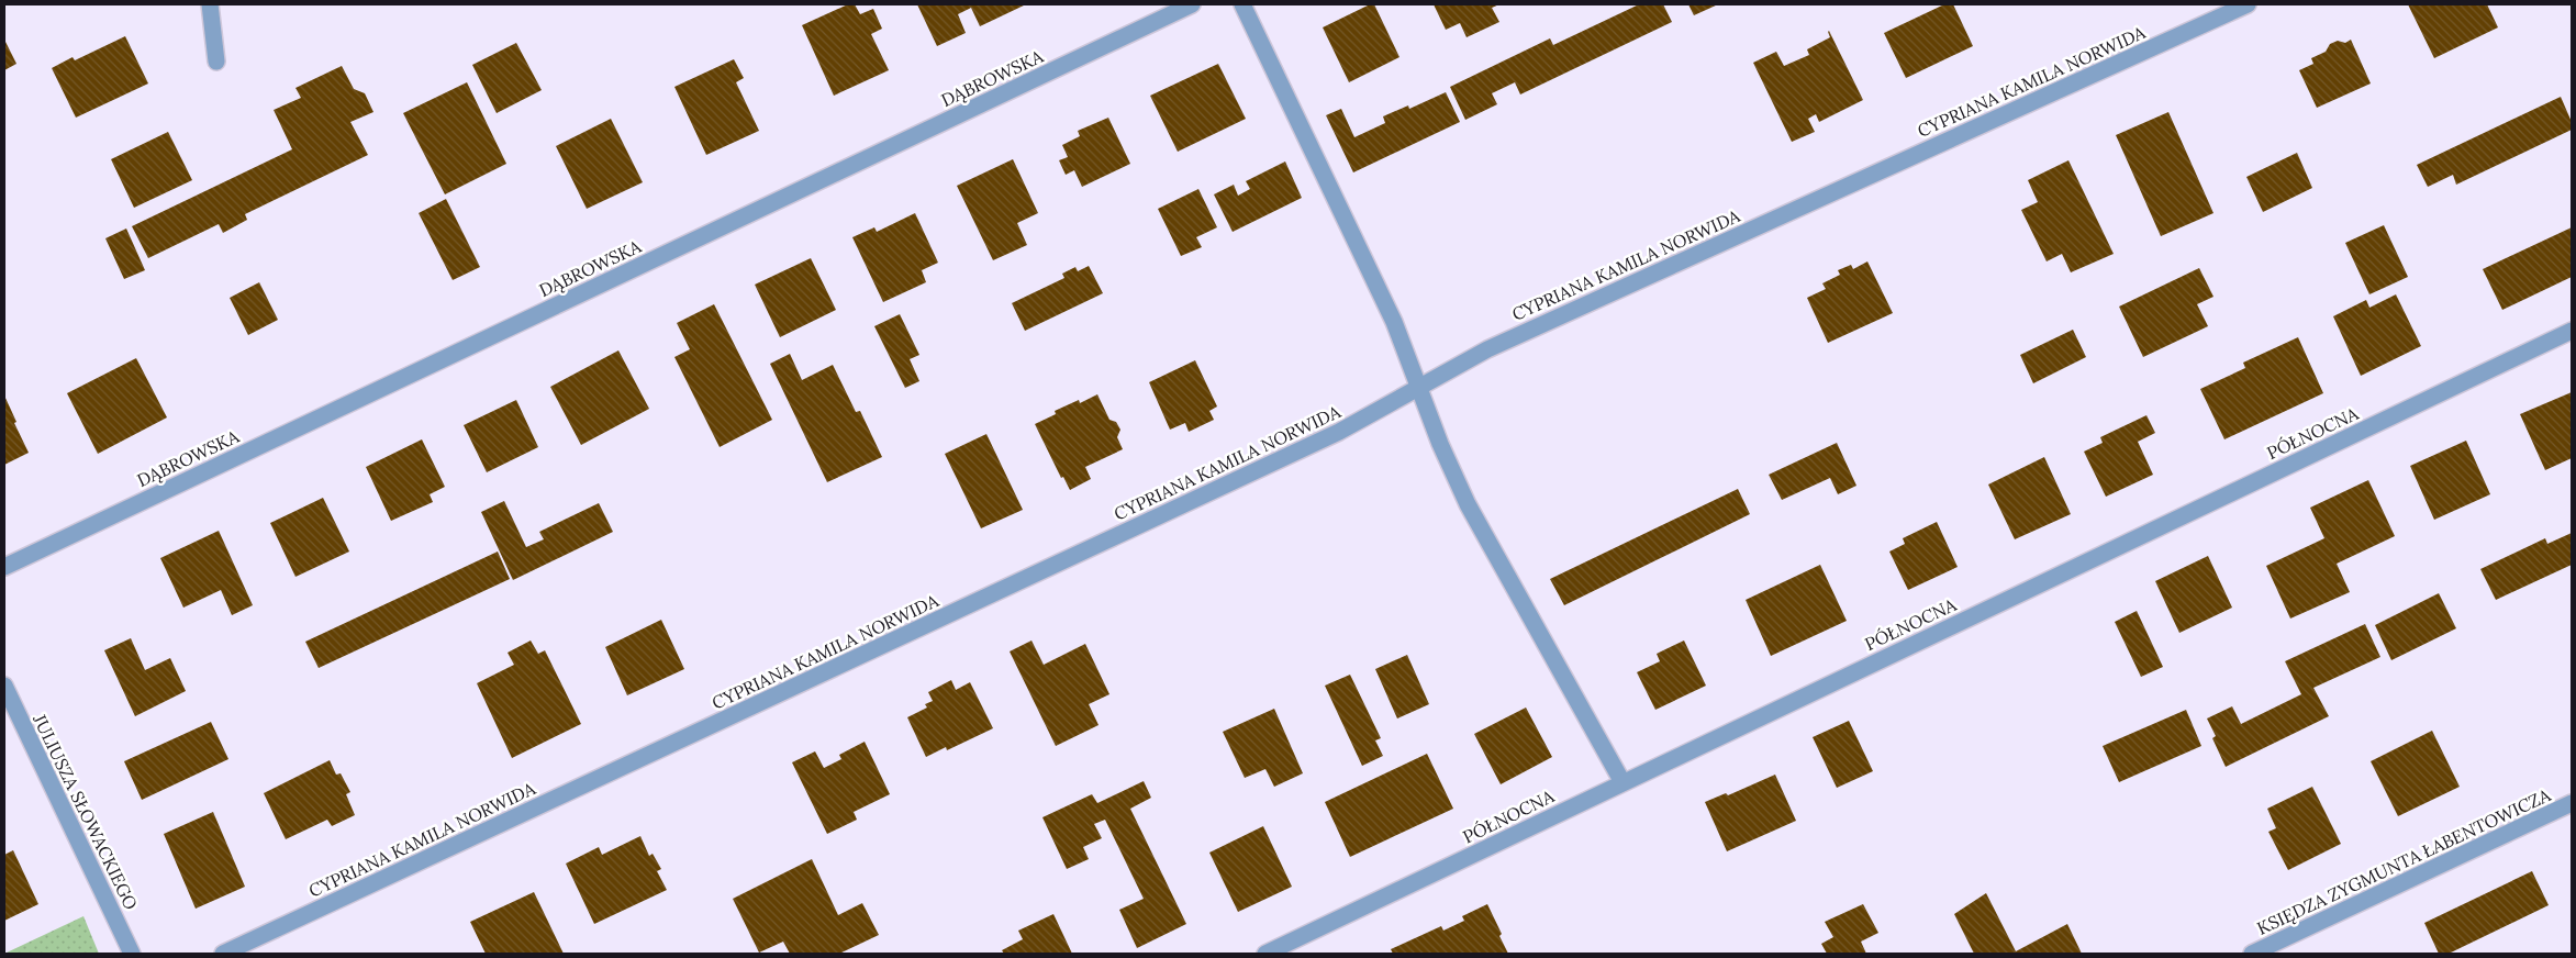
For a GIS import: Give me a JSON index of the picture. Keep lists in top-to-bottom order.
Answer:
{
  "streets": {
    "street": [
      "DĄBROWSKA",
      "CYPRIANA KAMILA NORWIDA",
      "PÓŁNOCNA",
      "JULIUSZA SŁOWACKIEGO",
      "KSIĘDZA ZYGMUNTA ŁABENTOWICZA"
    ]
  }
}
